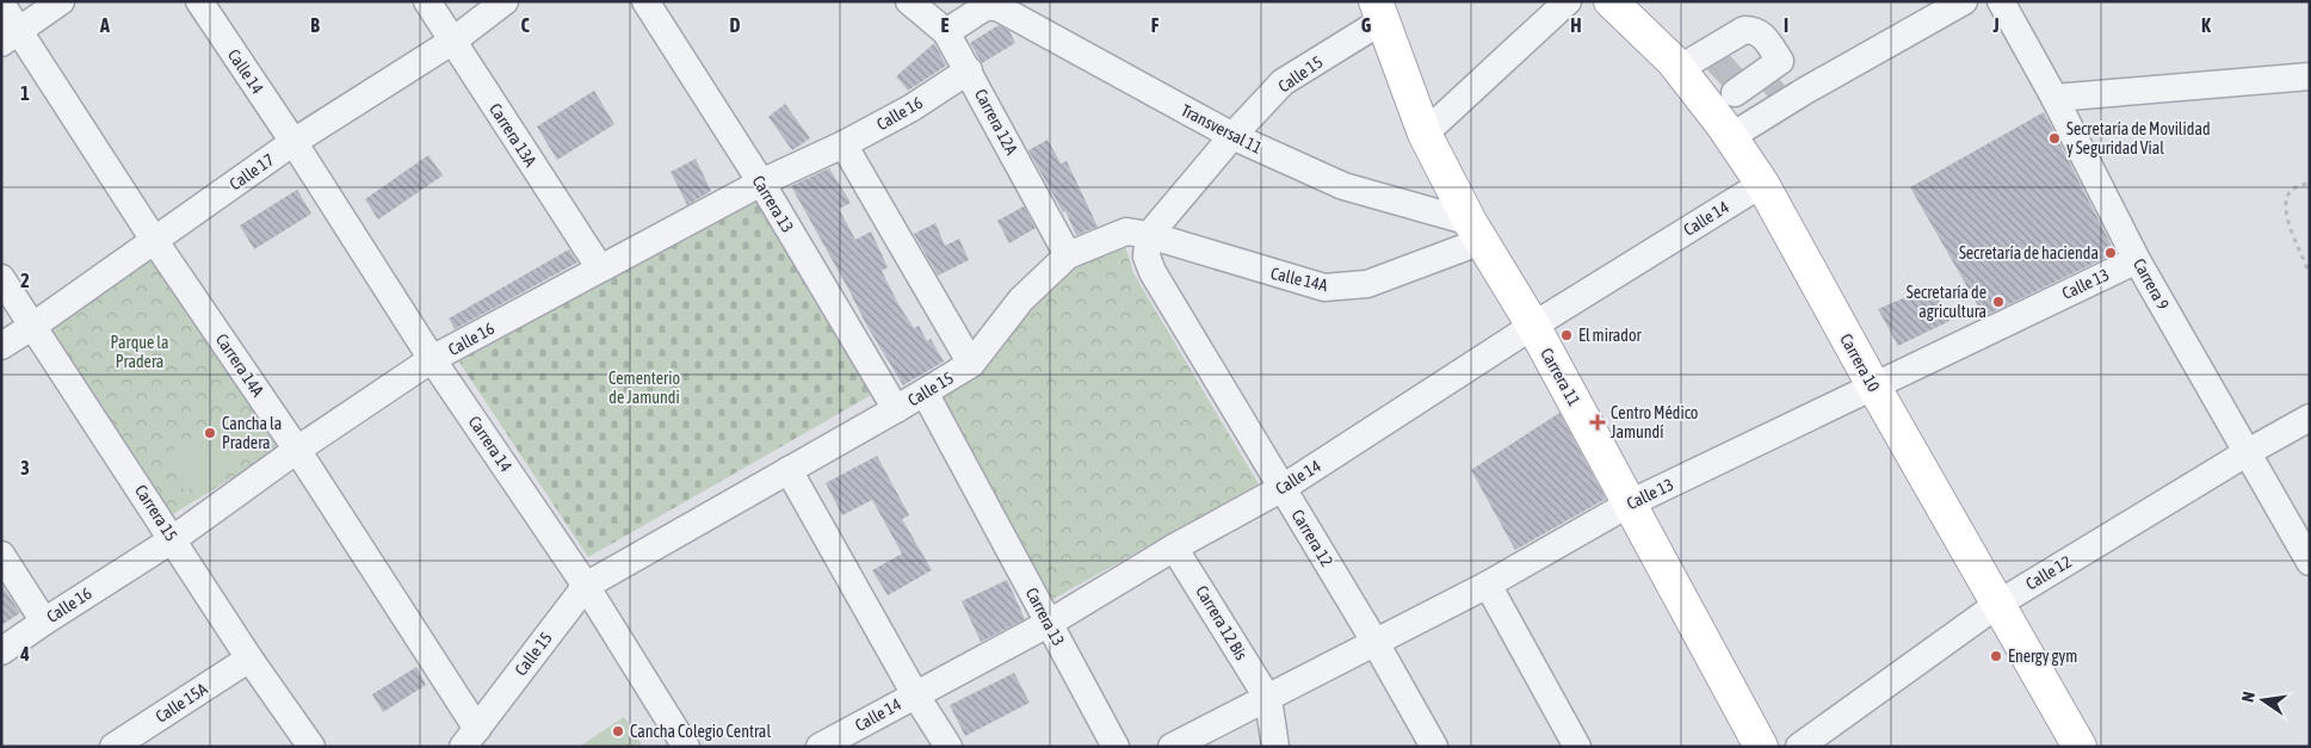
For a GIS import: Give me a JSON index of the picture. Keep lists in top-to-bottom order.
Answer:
{
  "streets": {
    "main road": ["Carrera 10", "Carrera 11"],
    "street": [
      "Calle 14",
      "Calle 15",
      "Calle 16",
      "Carrera 12A",
      "Transversal 11",
      "Carrera 13A",
      "Calle 17",
      "Carrera 13",
      "Calle 14A",
      "Calle 13",
      "Carrera 9",
      "Carrera 14A",
      "Carrera 14",
      "Carrera 15",
      "Carrera 12",
      "Calle 12",
      "Carrera 12 Bis",
      "Calle 15A"
    ]
  },
  "crossings": [
    ["Calle 14", "Calle 17"],
    ["Calle 14", "Carrera 13"],
    ["Calle 14", "Carrera 10"],
    ["Calle 14", "Carrera 11"],
    ["Calle 14", "Carrera 14"],
    ["Calle 14", "Carrera 12"],
    ["Calle 14", "Carrera 12 Bis"],
    ["Calle 15", "Carrera 12A"],
    ["Calle 15", "Transversal 11"],
    ["Calle 15", "Carrera 13"],
    ["Calle 15", "Calle 14A"],
    ["Calle 15", "Carrera 14A"],
    ["Calle 15", "Carrera 11"],
    ["Calle 15", "Carrera 14"],
    ["Calle 15", "Carrera 12"],
    ["Calle 16", "Carrera 12A"],
    ["Calle 16", "Carrera 13A"],
    ["Calle 16", "Carrera 13"],
    ["Calle 16", "Carrera 14A"],
    ["Calle 16", "Carrera 14"],
    ["Calle 16", "Carrera 15"],
    ["Carrera 12A", "Transversal 11"],
    ["Transversal 11", "Calle 14A"],
    ["Transversal 11", "Carrera 11"],
    ["Carrera 13A", "Calle 17"],
    ["Calle 17", "Carrera 14A"],
    ["Calle 17", "Carrera 14"],
    ["Calle 17", "Carrera 15"],
    ["Calle 14A", "Carrera 11"],
    ["Calle 14A", "Carrera 12"],
    ["Calle 13", "Carrera 9"],
    ["Calle 13", "Carrera 10"],
    ["Calle 13", "Carrera 11"],
    ["Calle 13", "Carrera 12"],
    ["Calle 13", "Carrera 12 Bis"],
    ["Carrera 9", "Calle 12"],
    ["Carrera 10", "Calle 12"],
    ["Carrera 15", "Calle 15A"]
  ],
  "parks": ["Parque la Pradera", "Cementerio de Jamundi"],
  "places": {
    "other": [
      "Secretaría de Movilidad y Seguridad Vial",
      "Secretaría de hacienda",
      "Secretaría de agricultura",
      "El mirador",
      "Cancha la Pradera",
      "Energy gym",
      "Cancha Colegio Central"
    ],
    "health": ["Centro Médico Jamundí"]
  },
  "north": "left",
  "grid": {
    "columns": [
      "A",
      "B",
      "C",
      "D",
      "E",
      "F",
      "G",
      "H",
      "I",
      "J",
      "K"
    ],
    "rows": [
      "1",
      "2",
      "3",
      "4"
    ]
  }
}
